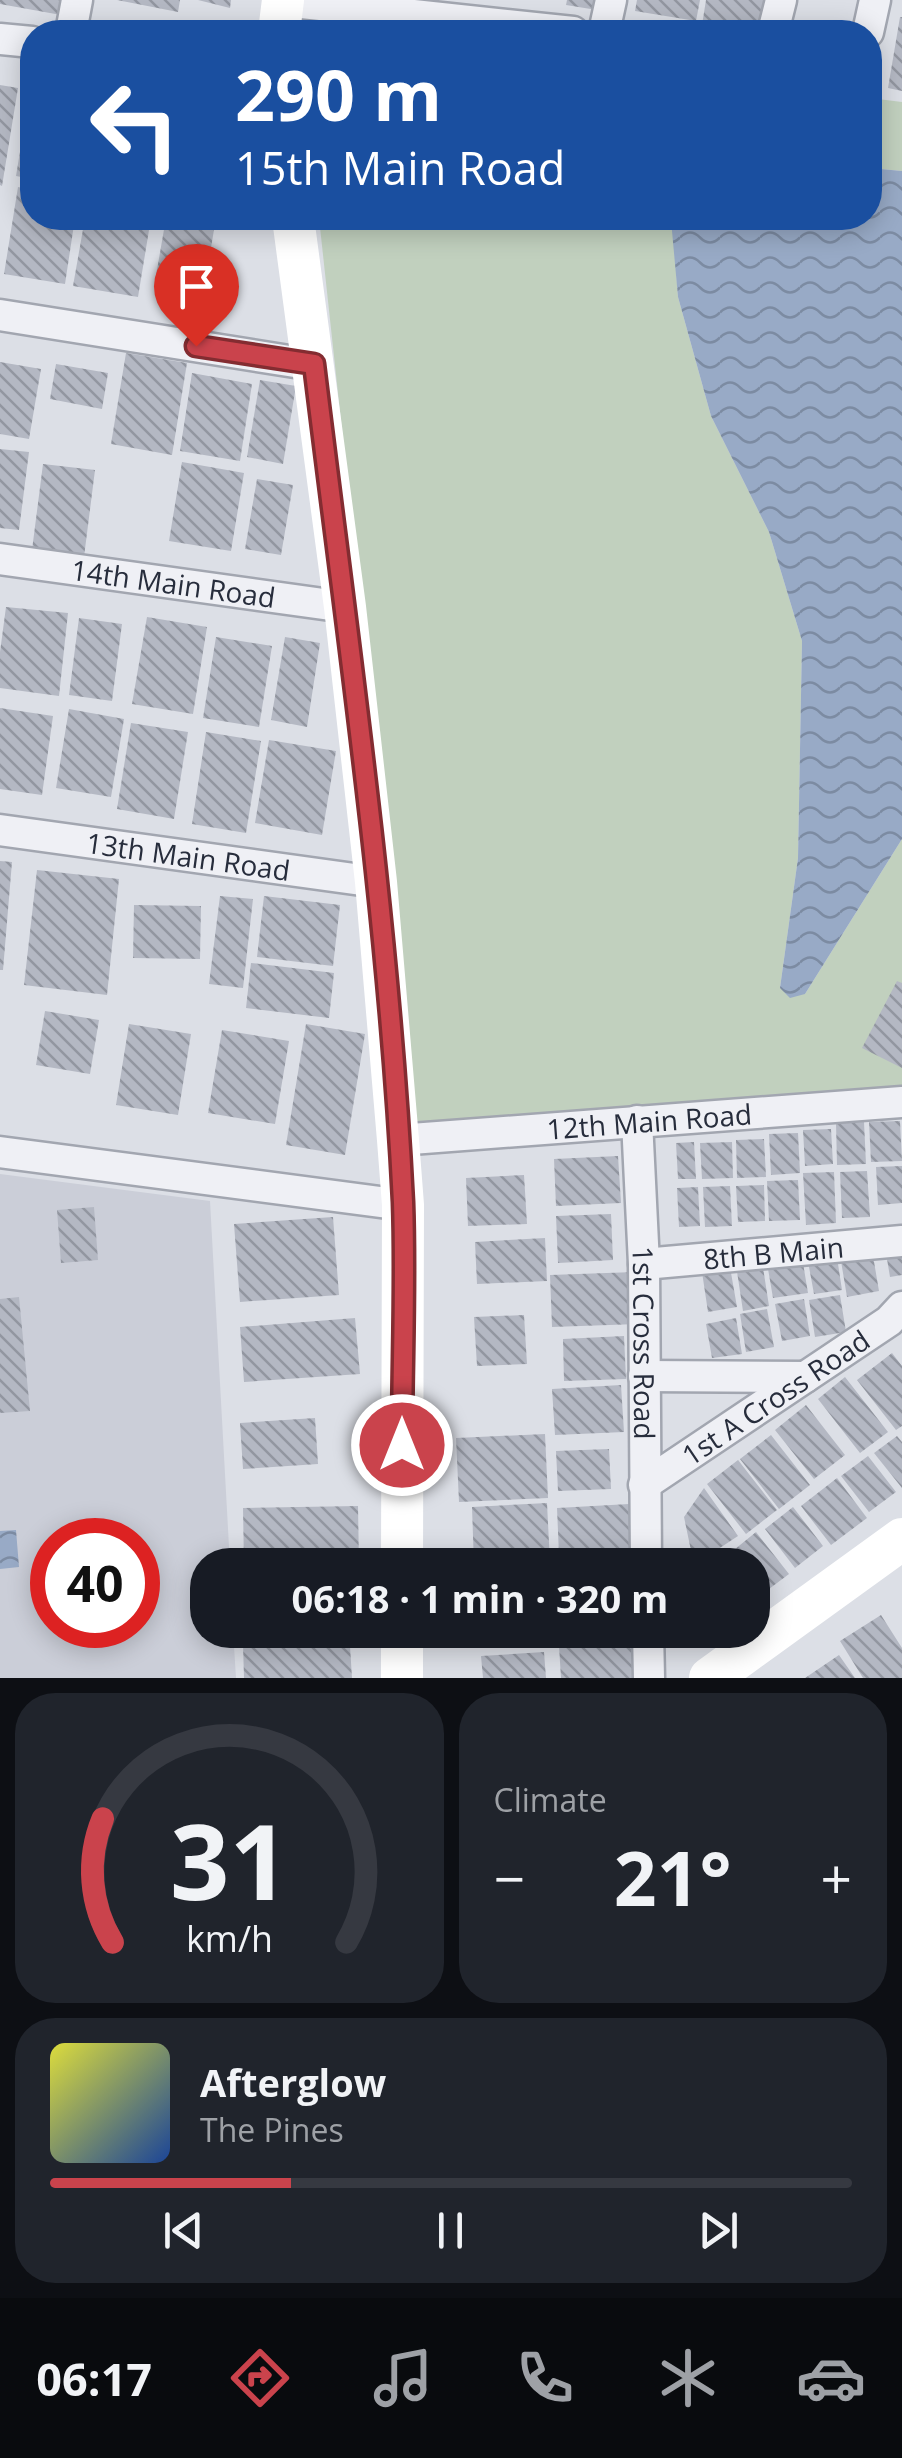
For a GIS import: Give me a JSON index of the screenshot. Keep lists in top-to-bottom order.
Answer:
{
  "streets": {
    "street": [
      "14th Main Road",
      "13th Main Road",
      "12th Main Road",
      "8th B Main",
      "1st Cross Road",
      "1st A Cross Road"
    ]
  },
  "crossings": [
    ["12th Main Road", "1st Cross Road"],
    ["8th B Main", "1st Cross Road"],
    ["1st Cross Road", "1st A Cross Road"]
  ],
  "page": {
    "turn": ["290 m", "15th Main Road"],
    "limit": "40",
    "trip": "06:18 · 1 min · 320 m",
    "tile": "Climate",
    "heat": ["−", "21°", "+"],
    "song": ["Afterglow", "The Pines"],
    "tabs": "06:17",
    "gauge": ["31", "km/h"]
  }
}
